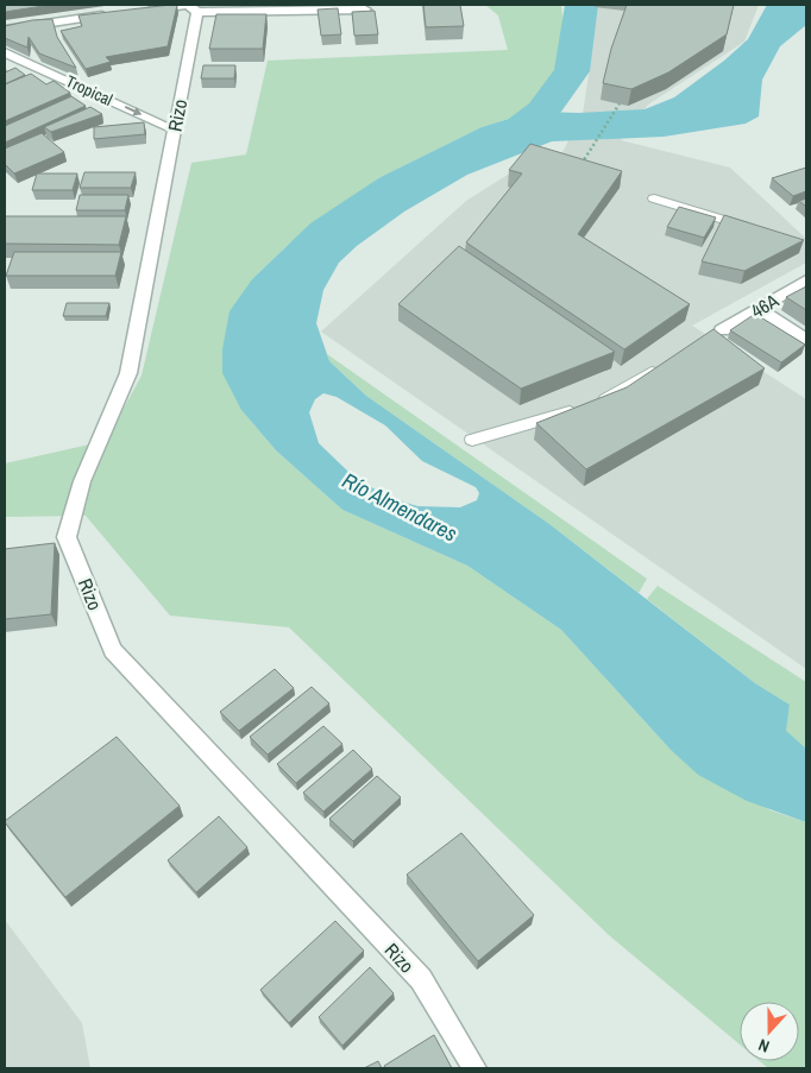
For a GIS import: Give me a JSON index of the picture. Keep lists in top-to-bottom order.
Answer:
{
  "streets": {
    "street": ["Tropical", "Rizo", "46A"]
  },
  "crossings": [
    ["Tropical", "Rizo"]
  ],
  "one_way": ["Tropical"],
  "water": ["Río Almendares"],
  "north": "bottom"
}
